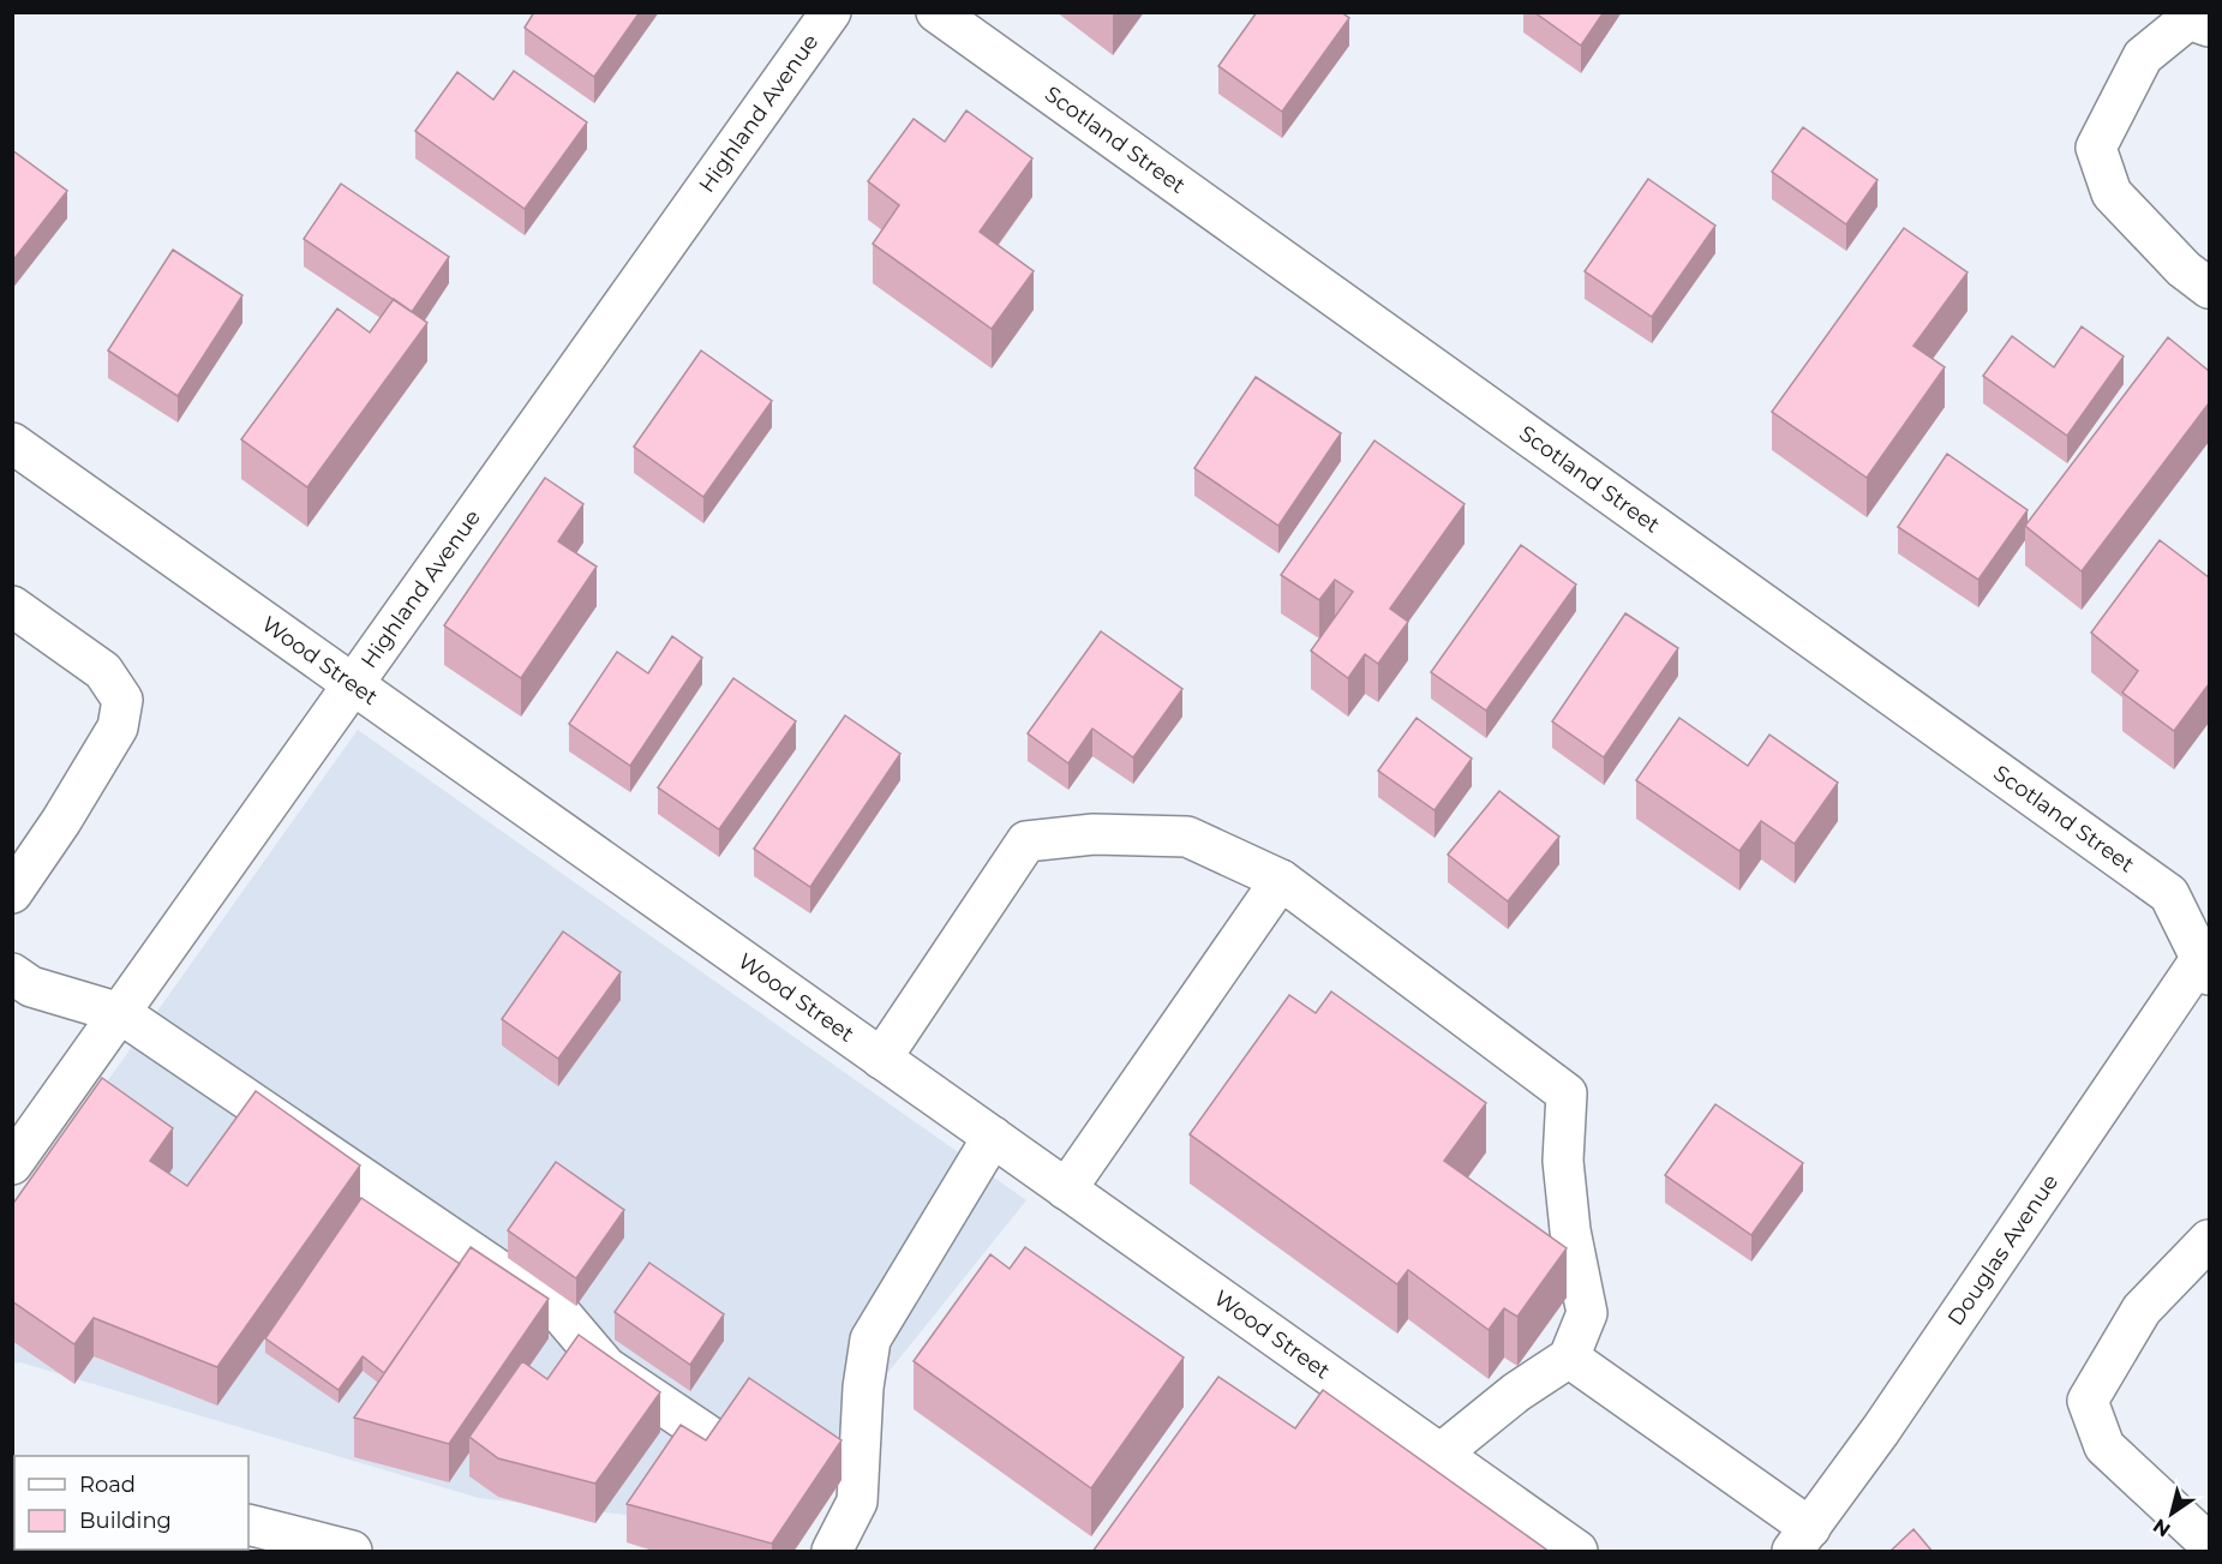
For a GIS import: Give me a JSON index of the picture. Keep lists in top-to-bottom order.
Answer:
{
  "streets": {
    "street": [
      "Highland Avenue",
      "Scotland Street",
      "Wood Street",
      "Douglas Avenue"
    ]
  },
  "crossings": [
    ["Highland Avenue", "Wood Street"],
    ["Scotland Street", "Douglas Avenue"]
  ],
  "legend": ["Road", "Building"],
  "north": "bottom left"
}
